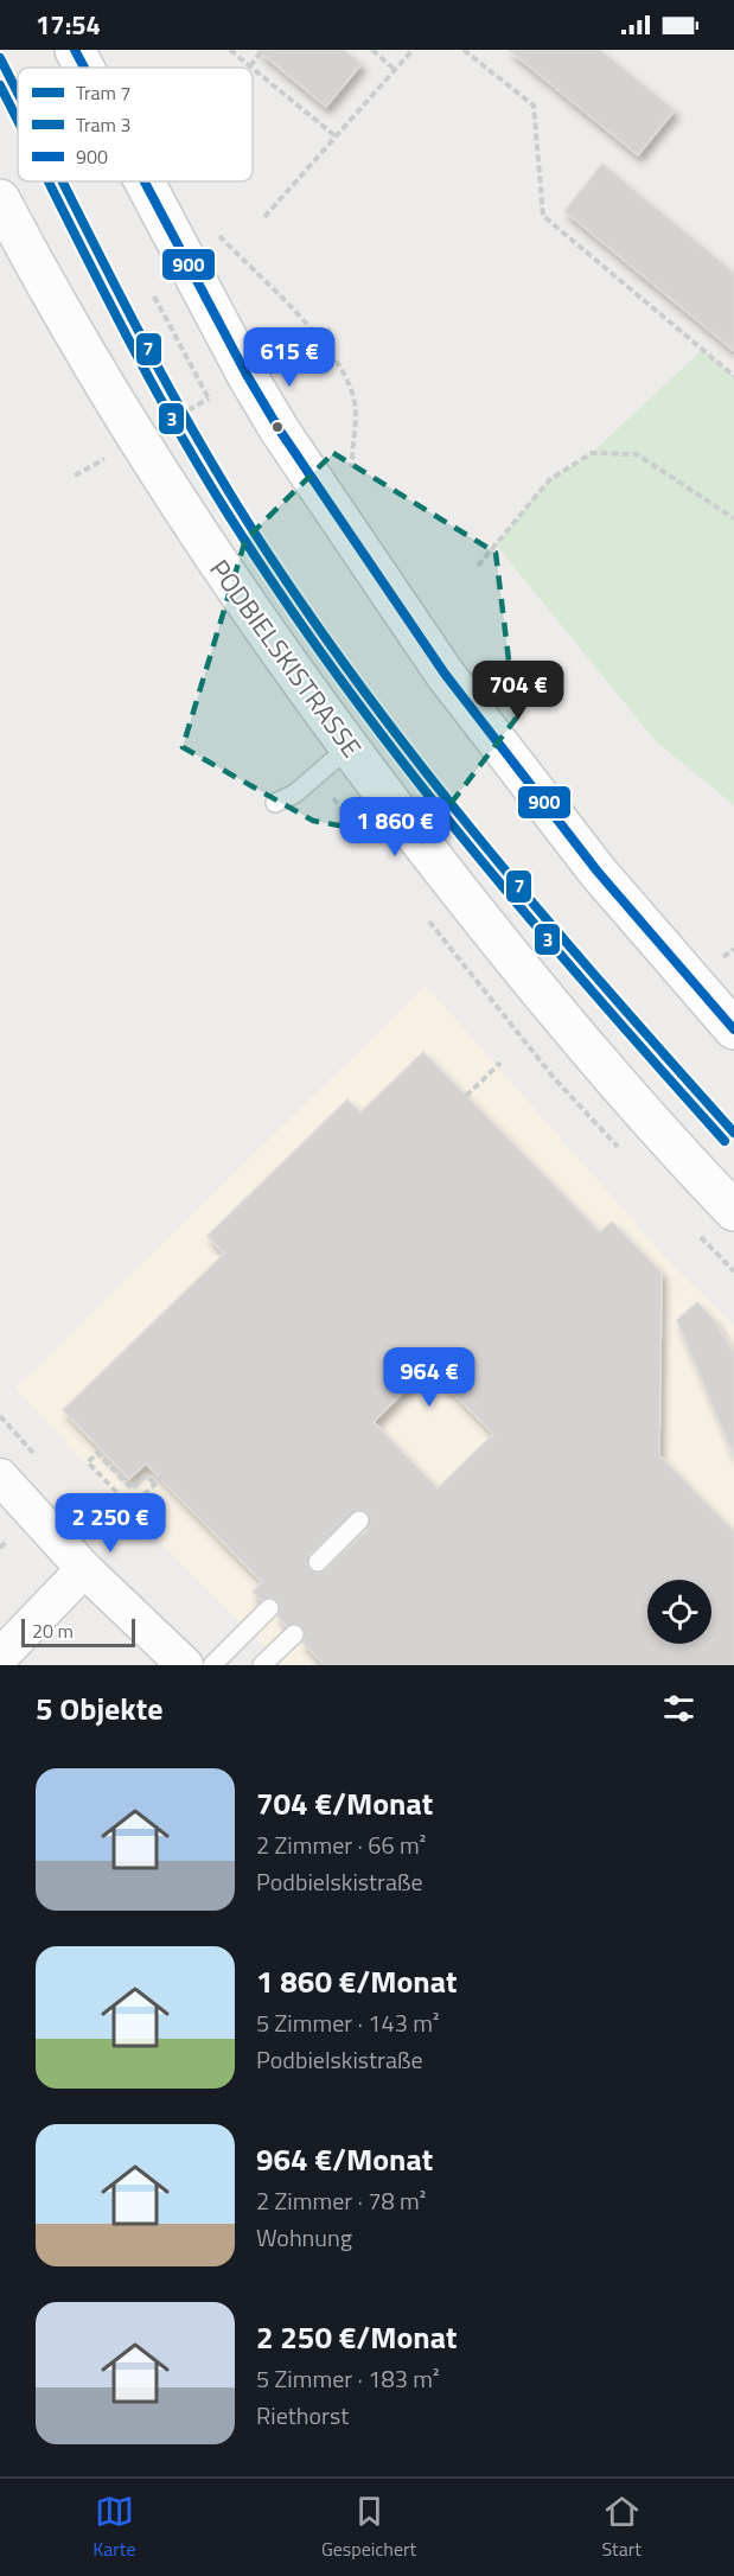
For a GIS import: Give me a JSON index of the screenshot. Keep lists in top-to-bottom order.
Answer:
{
  "streets": {
    "main road": ["PODBIELSKISTRASSE"]
  },
  "lines": ["transit line 900", "tram line 7", "tram line 3"],
  "legend": ["Tram 7", "Tram 3", "900"],
  "scale_bar": "20 m",
  "page": {
    "status": "17:54",
    "price": [
      "615 €",
      "704 €",
      "1 860 €",
      "964 €",
      "2 250 €"
    ],
    "scale": "20 m",
    "heading": "5 Objekte",
    "list": [
      {
        "name": "704 €/Monat",
        "note": "2 Zimmer · 66 m² · Podbielskistraße"
      },
      {
        "name": "1 860 €/Monat",
        "note": "5 Zimmer · 143 m² · Podbielskistraße"
      },
      {
        "name": "964 €/Monat",
        "note": "2 Zimmer · 78 m² · Wohnung"
      },
      {
        "name": "2 250 €/Monat",
        "note": "5 Zimmer · 183 m² · Riethorst"
      }
    ],
    "tabs": ["Karte", "Gespeichert", "Start"]
  }
}
